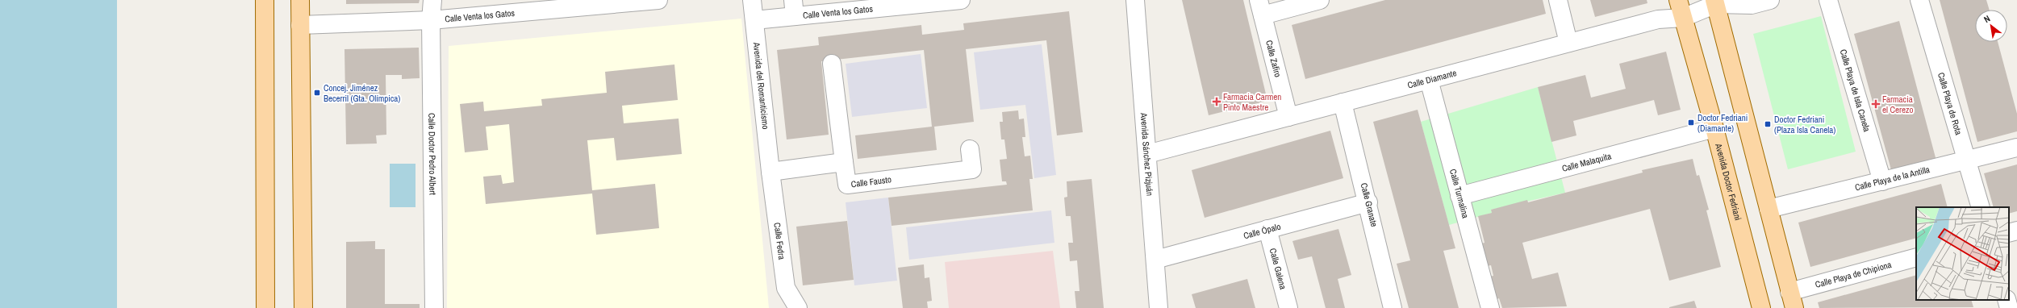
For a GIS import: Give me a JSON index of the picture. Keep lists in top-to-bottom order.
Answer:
{
  "streets": {
    "main road": ["Avenida Doctor Fedriani"],
    "street": [
      "Calle Venta los Gatos",
      "Calle Zafiro",
      "Calle Diamante",
      "Avenida del Romanticismo",
      "Calle Playa de Isla Canela",
      "Calle Playa de Rota",
      "Calle Doctor Pedro Albert",
      "Avenida Sánchez Pizjuán",
      "Calle Malaquita",
      "Calle Playa de la Antilla",
      "Calle Fausto",
      "Calle Turmalina",
      "Calle Granate",
      "Calle Ópalo",
      "Calle Fedra",
      "Calle Galena",
      "Calle Playa de Chipiona"
    ]
  },
  "crossings": [
    ["Calle Venta los Gatos", "Avenida del Romanticismo"],
    ["Calle Venta los Gatos", "Calle Doctor Pedro Albert"],
    ["Calle Zafiro", "Calle Diamante"],
    ["Calle Diamante", "Avenida Sánchez Pizjuán"],
    ["Calle Diamante", "Avenida Doctor Fedriani"],
    ["Calle Diamante", "Calle Turmalina"],
    ["Calle Diamante", "Calle Granate"],
    ["Avenida del Romanticismo", "Calle Fedra"],
    ["Calle Playa de Isla Canela", "Calle Playa de la Antilla"],
    ["Calle Playa de Rota", "Calle Playa de la Antilla"],
    ["Avenida Sánchez Pizjuán", "Calle Ópalo"],
    ["Calle Malaquita", "Avenida Doctor Fedriani"],
    ["Calle Malaquita", "Calle Turmalina"],
    ["Calle Granate", "Calle Ópalo"],
    ["Calle Ópalo", "Calle Galena"]
  ],
  "places": {
    "transit": ["Concej. Jiménez Becerril (Gta. Olímpica)", "Doctor Fedriani (Diamante)", "Doctor Fedriani (Plaza Isla Canela)"],
    "health": ["Farmacia Carmen Pinto Maestre", "Farmacia el Cerezo"]
  },
  "north": "top left"
}
